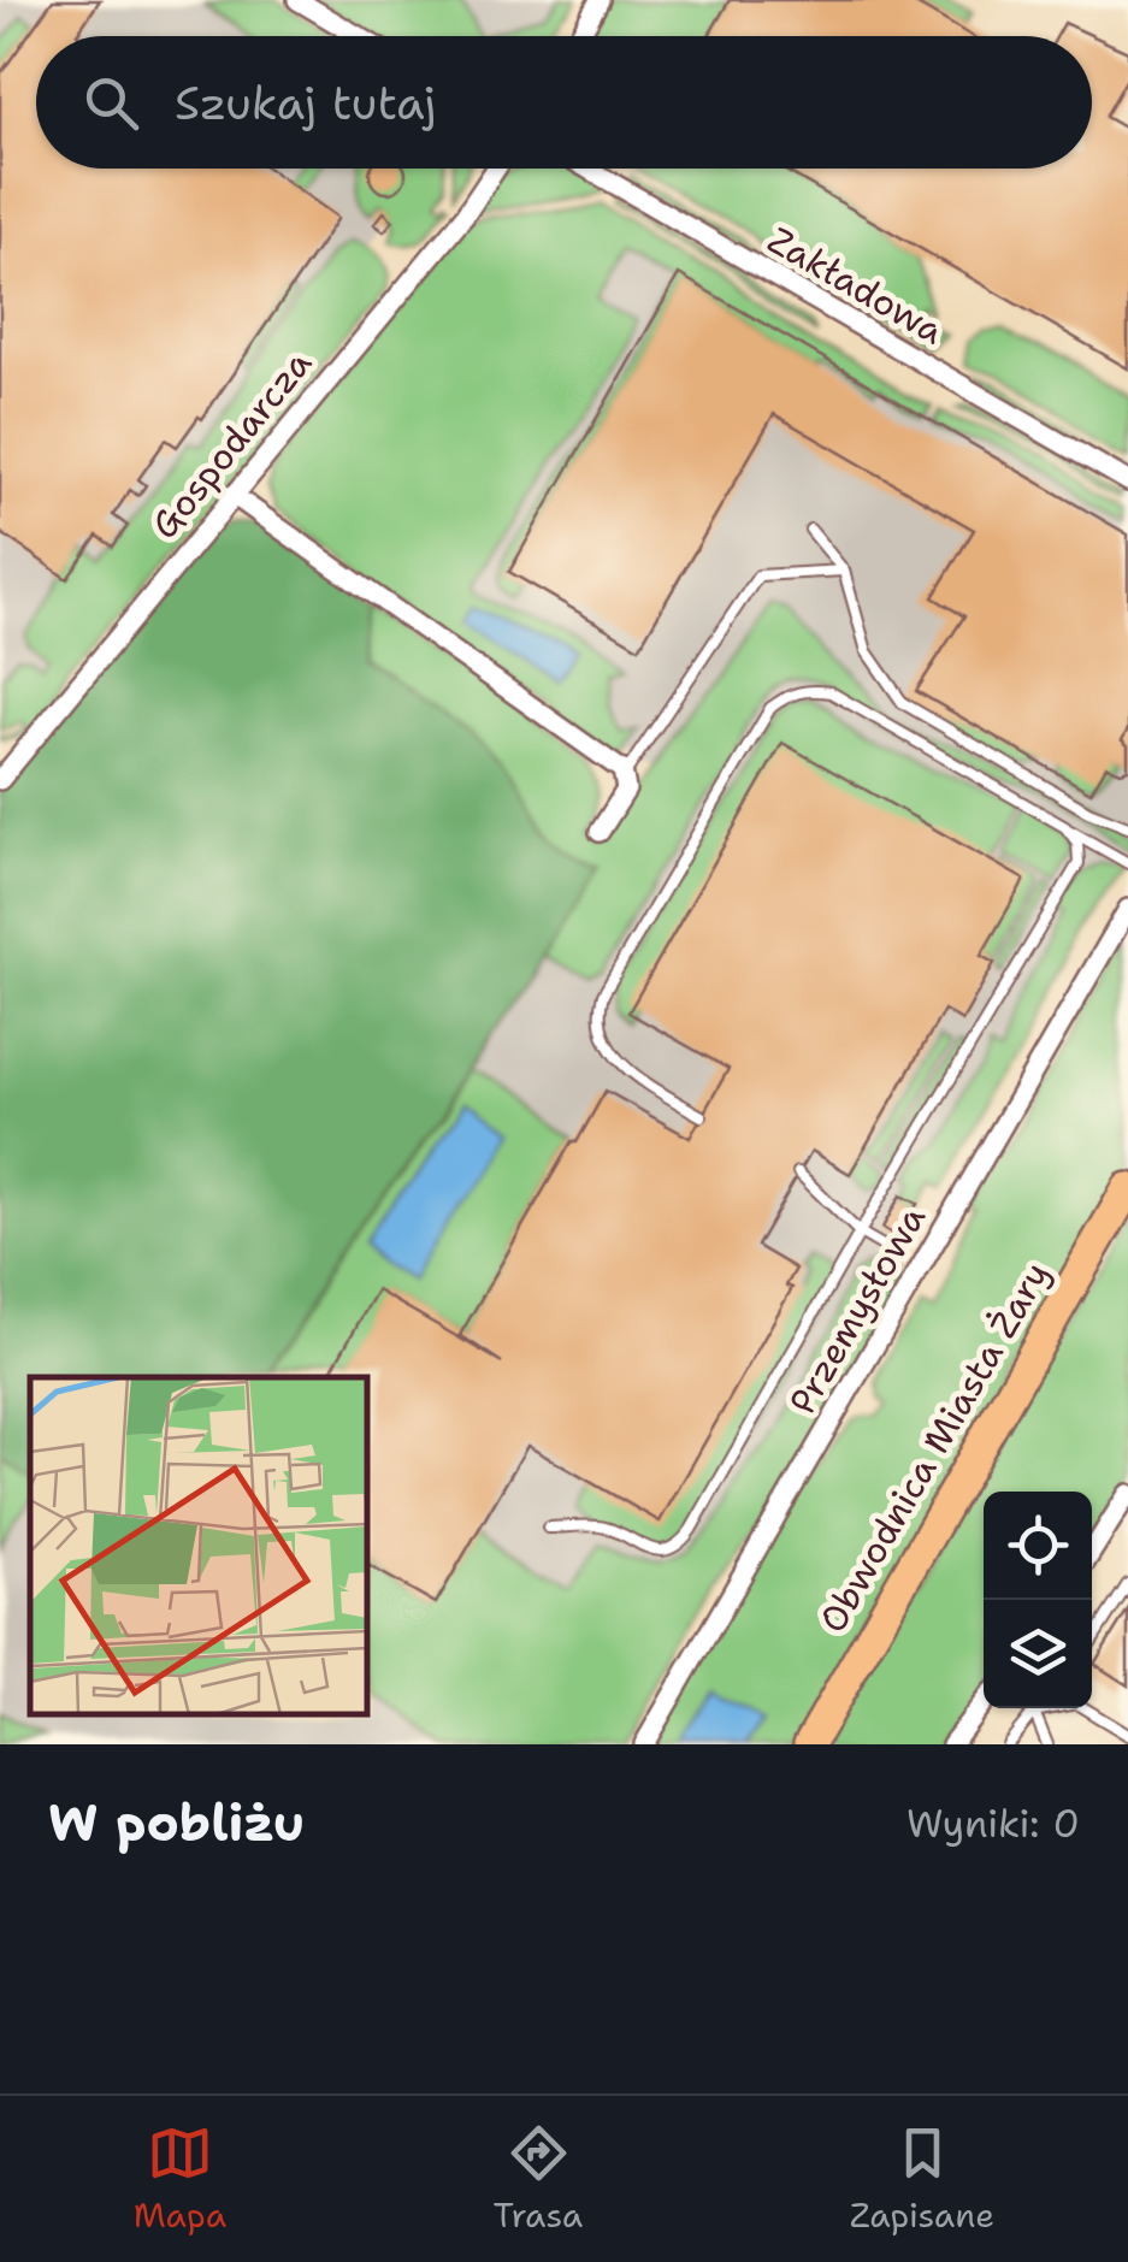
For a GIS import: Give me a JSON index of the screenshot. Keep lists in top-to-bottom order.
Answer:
{
  "streets": {
    "main road": ["Obwodnica Miasta Żary"],
    "street": ["Zakładowa", "Gospodarcza", "Przemysłowa"]
  },
  "page": {
    "search": "Szukaj tutaj",
    "heading": ["W pobliżu", "Wyniki: 0"],
    "nav": ["Mapa", "Trasa", "Zapisane"]
  }
}
